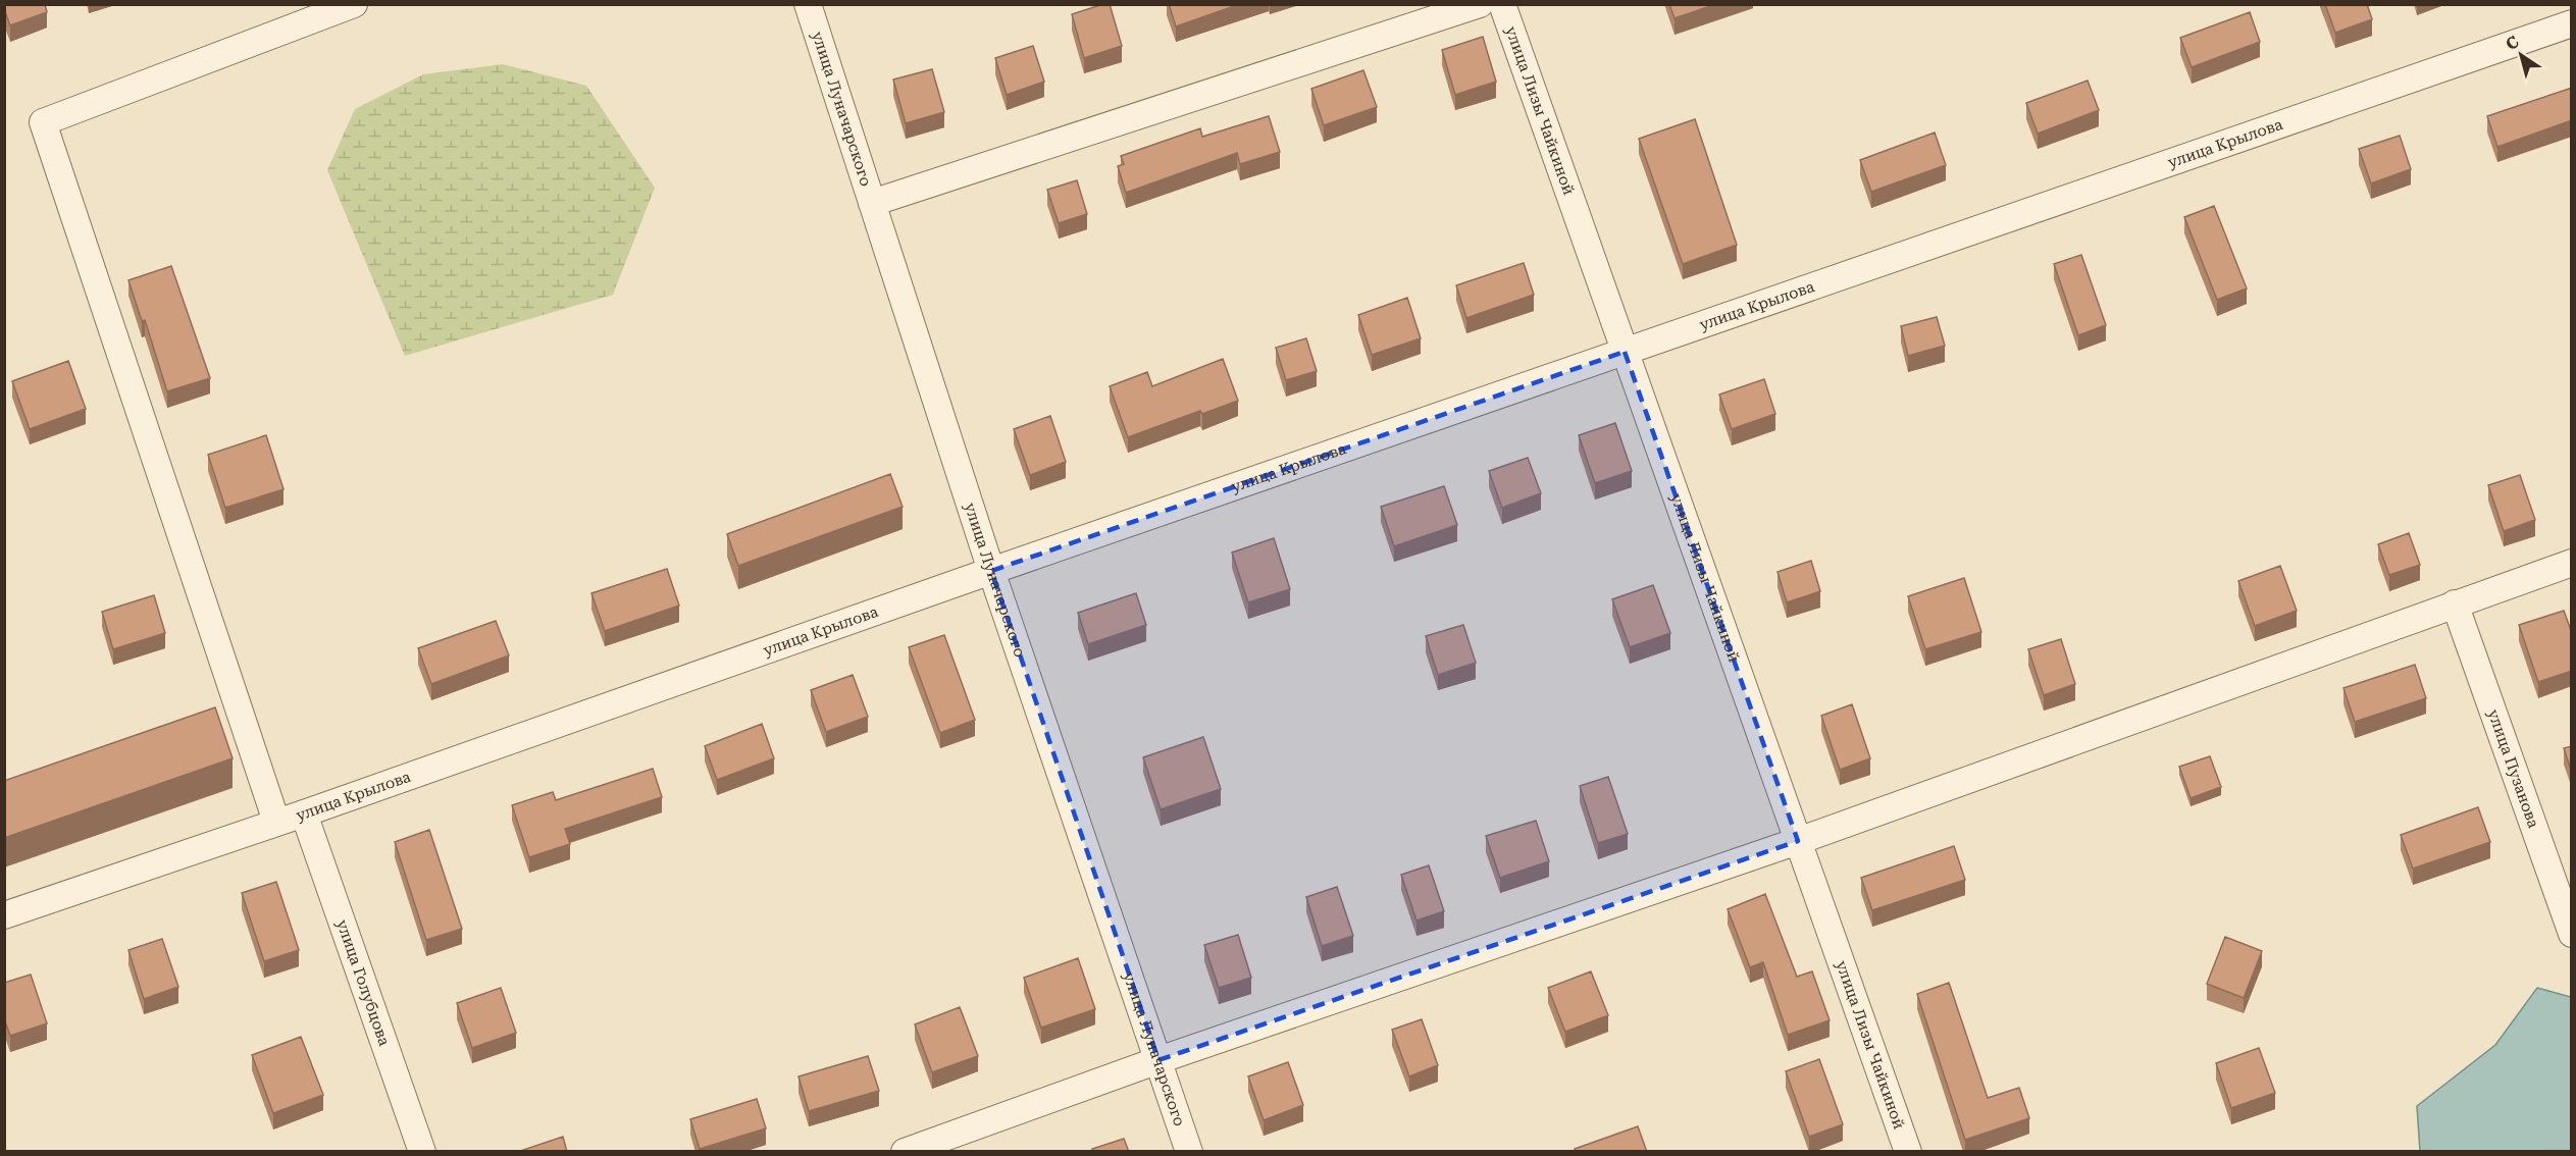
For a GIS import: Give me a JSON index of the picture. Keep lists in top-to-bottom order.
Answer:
{
  "streets": {
    "street": [
      "улица Луначарского",
      "улица Лизы Чайкиной",
      "улица Крылова",
      "улица Пузанова",
      "улица Голубцова"
    ]
  },
  "crossings": [
    ["улица Луначарского", "улица Крылова"],
    ["улица Лизы Чайкиной", "улица Крылова"],
    ["улица Крылова", "улица Голубцова"]
  ],
  "north": "top left"
}
